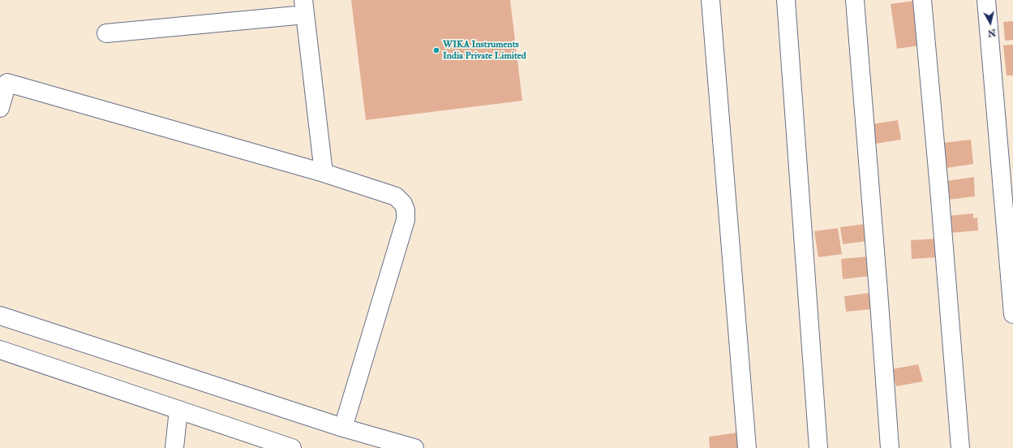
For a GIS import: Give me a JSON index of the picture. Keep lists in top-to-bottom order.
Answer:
{
  "places": ["WIKA Instruments India Private Limited"],
  "north": "bottom"
}
